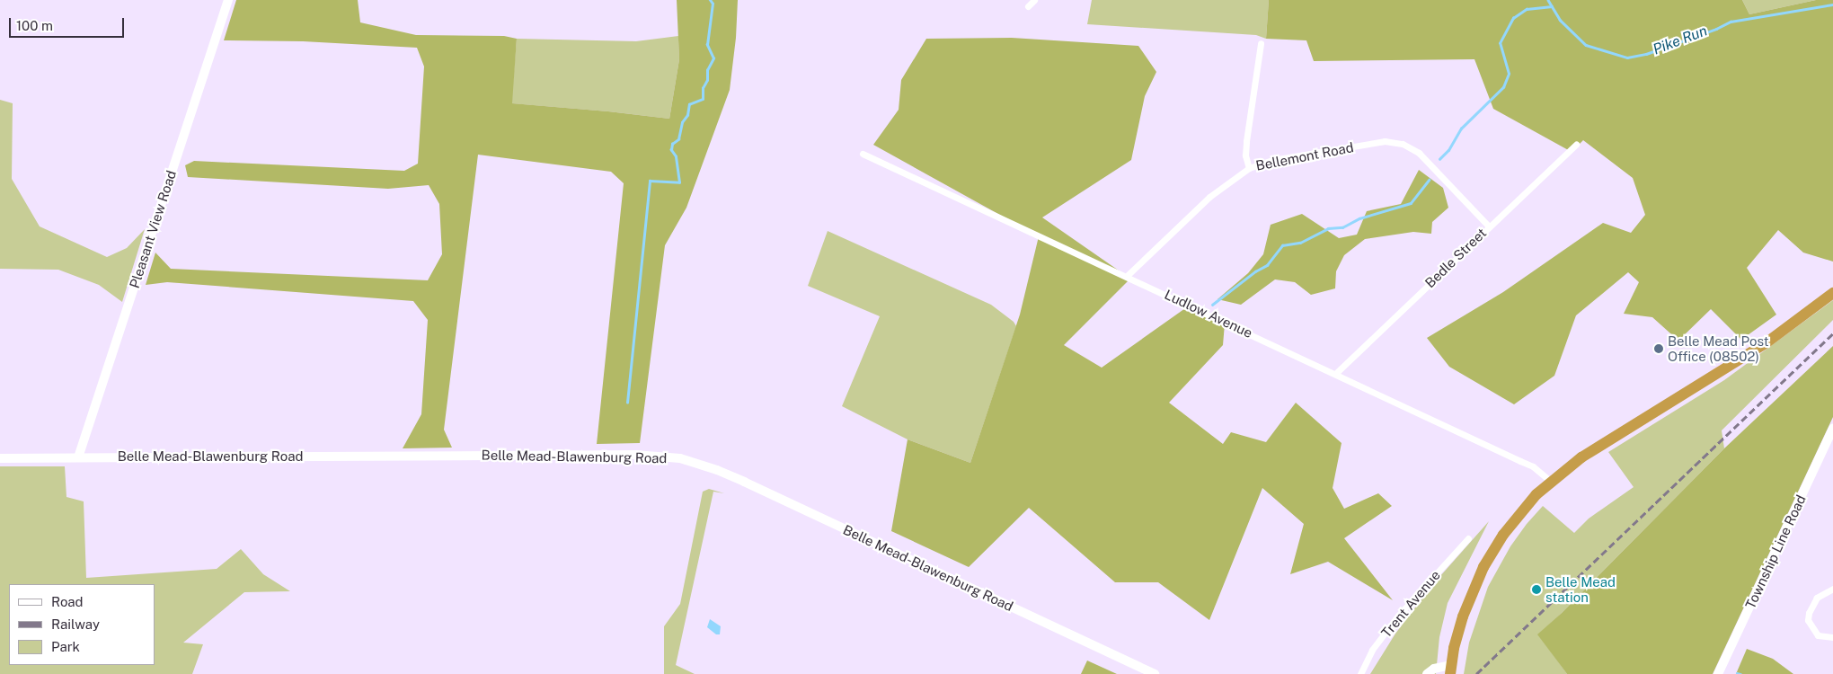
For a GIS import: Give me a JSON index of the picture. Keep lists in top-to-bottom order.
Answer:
{
  "streets": {
    "street": [
      "Bellemont Road",
      "Pleasant View Road",
      "Bedle Street",
      "Ludlow Avenue",
      "Belle Mead-Blawenburg Road",
      "Township Line Road",
      "Trent Avenue"
    ]
  },
  "crossings": [
    ["Bellemont Road", "Bedle Street"],
    ["Bellemont Road", "Ludlow Avenue"],
    ["Pleasant View Road", "Belle Mead-Blawenburg Road"],
    ["Bedle Street", "Ludlow Avenue"]
  ],
  "water": ["Pike Run"],
  "places": ["Belle Mead Post Office (08502)", "Belle Mead station"],
  "legend": ["Road", "Railway", "Park"],
  "scale_bar": "100 m"
}
